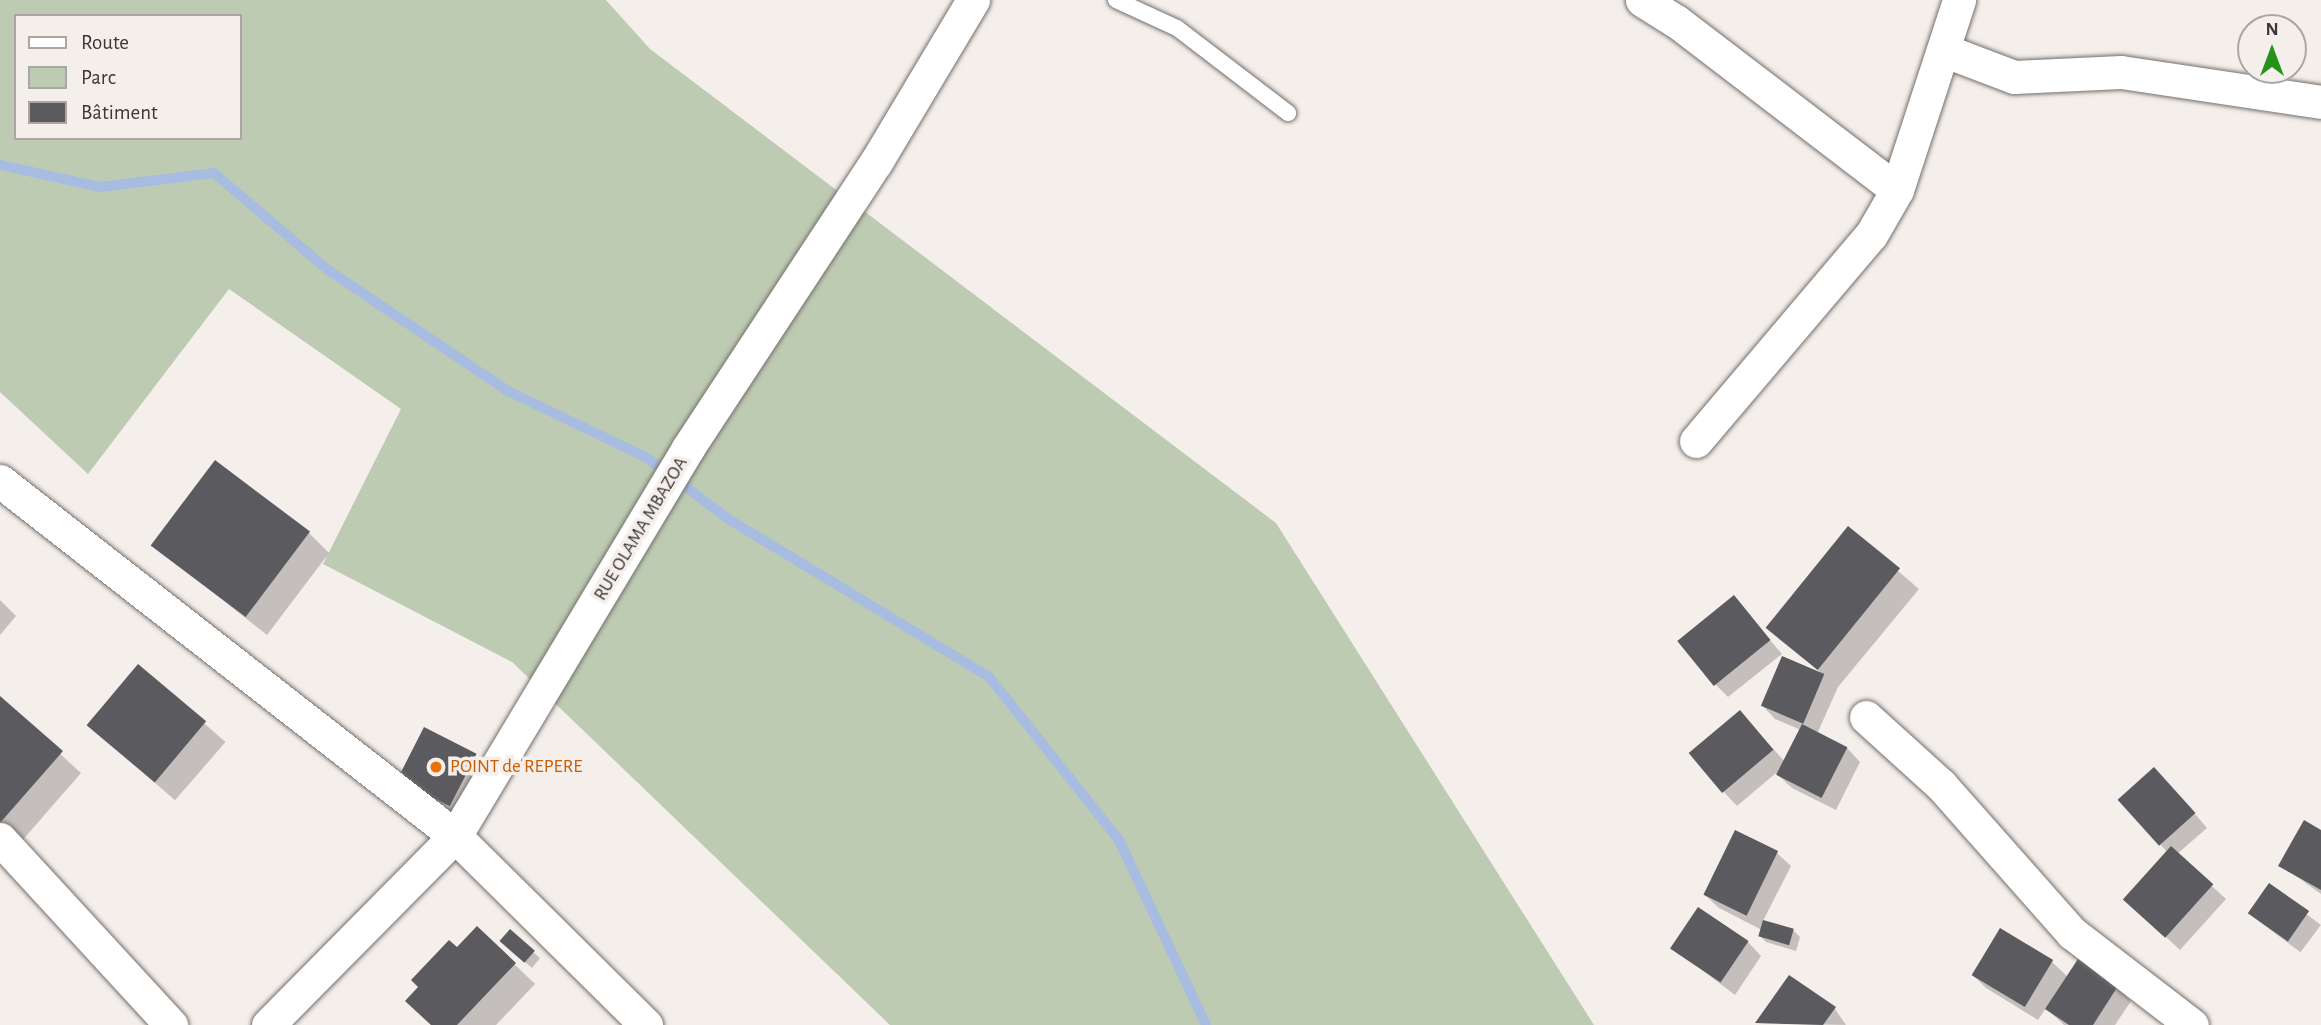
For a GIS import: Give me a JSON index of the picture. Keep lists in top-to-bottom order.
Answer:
{
  "streets": {
    "street": ["RUE OLAMA MBAZOA"]
  },
  "places": ["POINT de REPERE"],
  "legend": ["Route", "Parc", "Bâtiment"],
  "north": "top"
}
